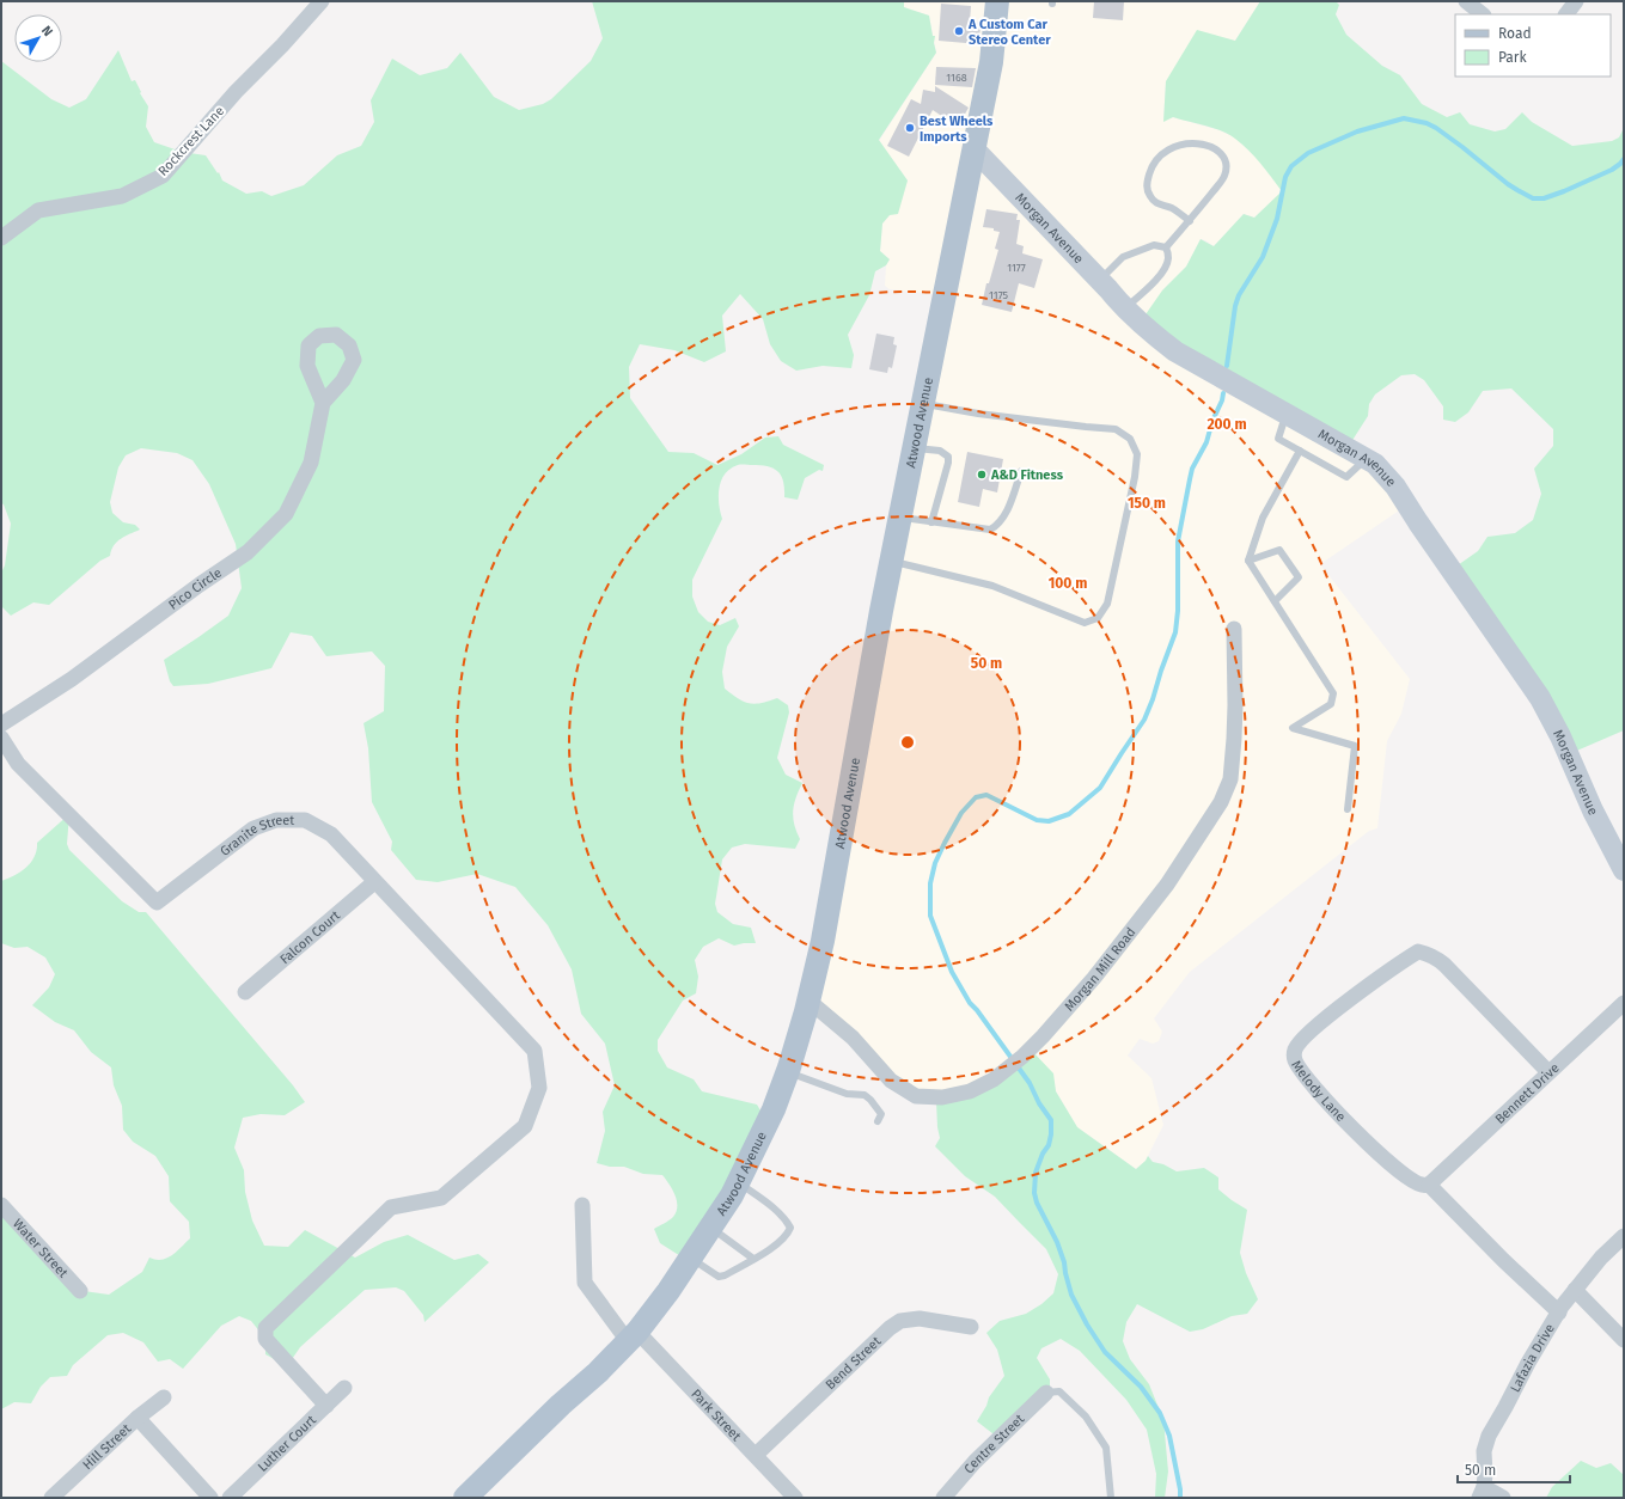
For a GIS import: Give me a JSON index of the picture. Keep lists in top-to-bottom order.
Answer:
{
  "streets": {
    "main road": ["Atwood Avenue"],
    "street": [
      "Rockcrest Lane",
      "Morgan Avenue",
      "Pico Circle",
      "Granite Street",
      "Falcon Court",
      "Morgan Mill Road",
      "Melody Lane",
      "Bennett Drive",
      "Water Street",
      "Lafazia Drive",
      "Bend Street",
      "Park Street",
      "Luther Court",
      "Centre Street",
      "Hill Street"
    ]
  },
  "crossings": [
    ["Morgan Avenue", "Atwood Avenue"],
    ["Atwood Avenue", "Morgan Mill Road"],
    ["Atwood Avenue", "Park Street"],
    ["Granite Street", "Falcon Court"],
    ["Granite Street", "Luther Court"],
    ["Melody Lane", "Bennett Drive"],
    ["Melody Lane", "Lafazia Drive"],
    ["Bend Street", "Park Street"]
  ],
  "places": ["A Custom Car Stereo Center", "Best Wheels Imports", "A&D Fitness"],
  "house_numbers": ["1168", "1177", "1175"],
  "legend": ["Road", "Park"],
  "scale_bar": "50 m",
  "north": "top right",
  "rings": [
    "200 m",
    "150 m",
    "100 m",
    "50 m"
  ]
}
